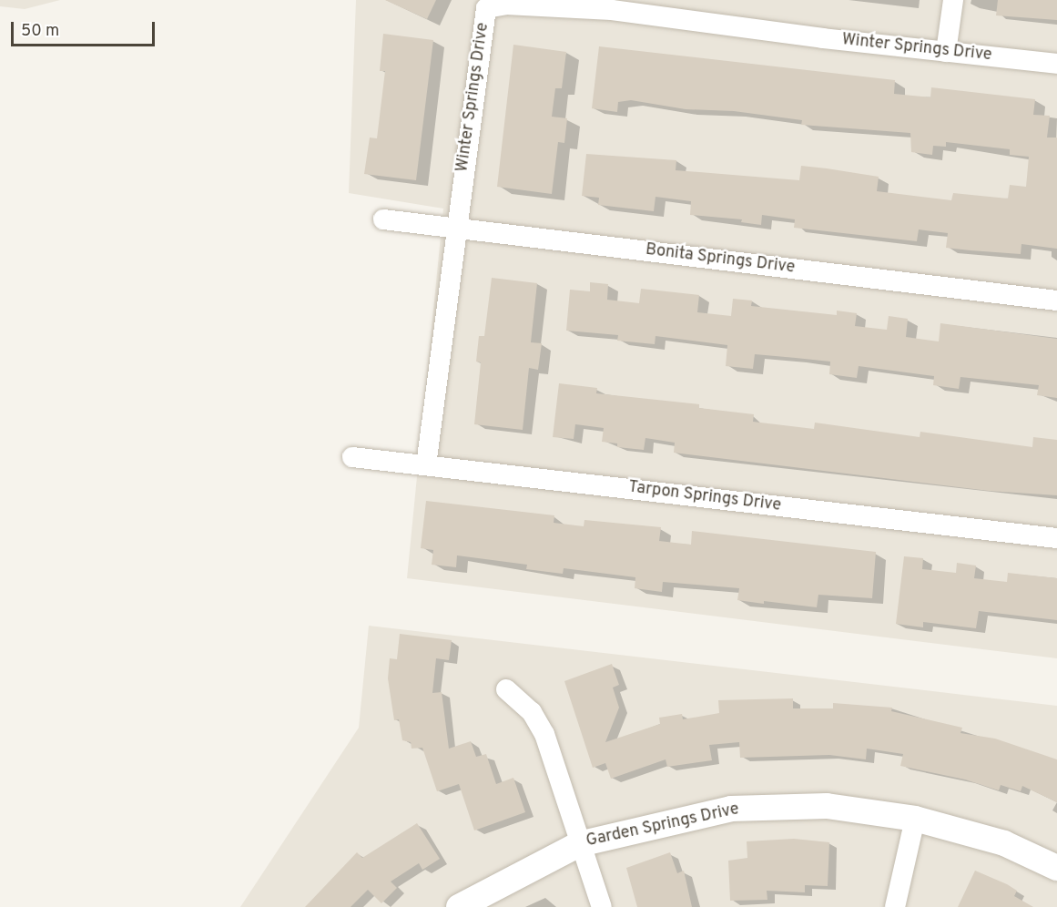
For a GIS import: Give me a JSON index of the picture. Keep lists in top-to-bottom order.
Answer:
{
  "streets": {
    "street": [
      "Winter Springs Drive",
      "Bonita Springs Drive",
      "Tarpon Springs Drive",
      "Garden Springs Drive"
    ]
  },
  "crossings": [
    ["Winter Springs Drive", "Bonita Springs Drive"],
    ["Winter Springs Drive", "Tarpon Springs Drive"]
  ],
  "scale_bar": "50 m"
}
